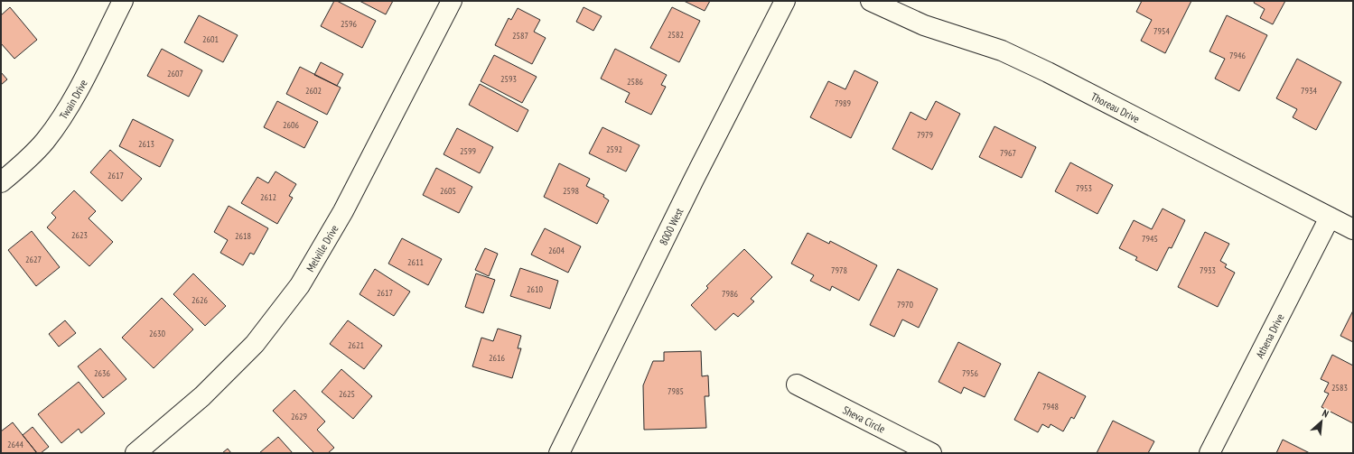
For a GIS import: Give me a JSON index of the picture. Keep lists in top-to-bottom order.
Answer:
{
  "streets": {
    "street": [
      "Twain Drive",
      "Thoreau Drive",
      "8000 West",
      "Melville Drive",
      "Athena Drive",
      "Sheva Circle"
    ]
  },
  "crossings": [
    ["Thoreau Drive", "Athena Drive"]
  ],
  "house_numbers": [
    "2596",
    "7954",
    "2582",
    "2587",
    "2601",
    "7946",
    "2607",
    "2593",
    "2586",
    "2602",
    "7934",
    "7989",
    "2606",
    "7979",
    "2613",
    "2592",
    "2599",
    "7967",
    "2617",
    "7953",
    "2605",
    "2598",
    "2612",
    "2623",
    "2618",
    "7945",
    "2604",
    "2627",
    "2611",
    "7978",
    "7933",
    "2610",
    "2617",
    "7986",
    "2626",
    "7970",
    "2630",
    "2621",
    "2616",
    "2636",
    "7956",
    "2583",
    "7985",
    "2625",
    "7948",
    "2629",
    "2644"
  ],
  "north": "top right"
}
